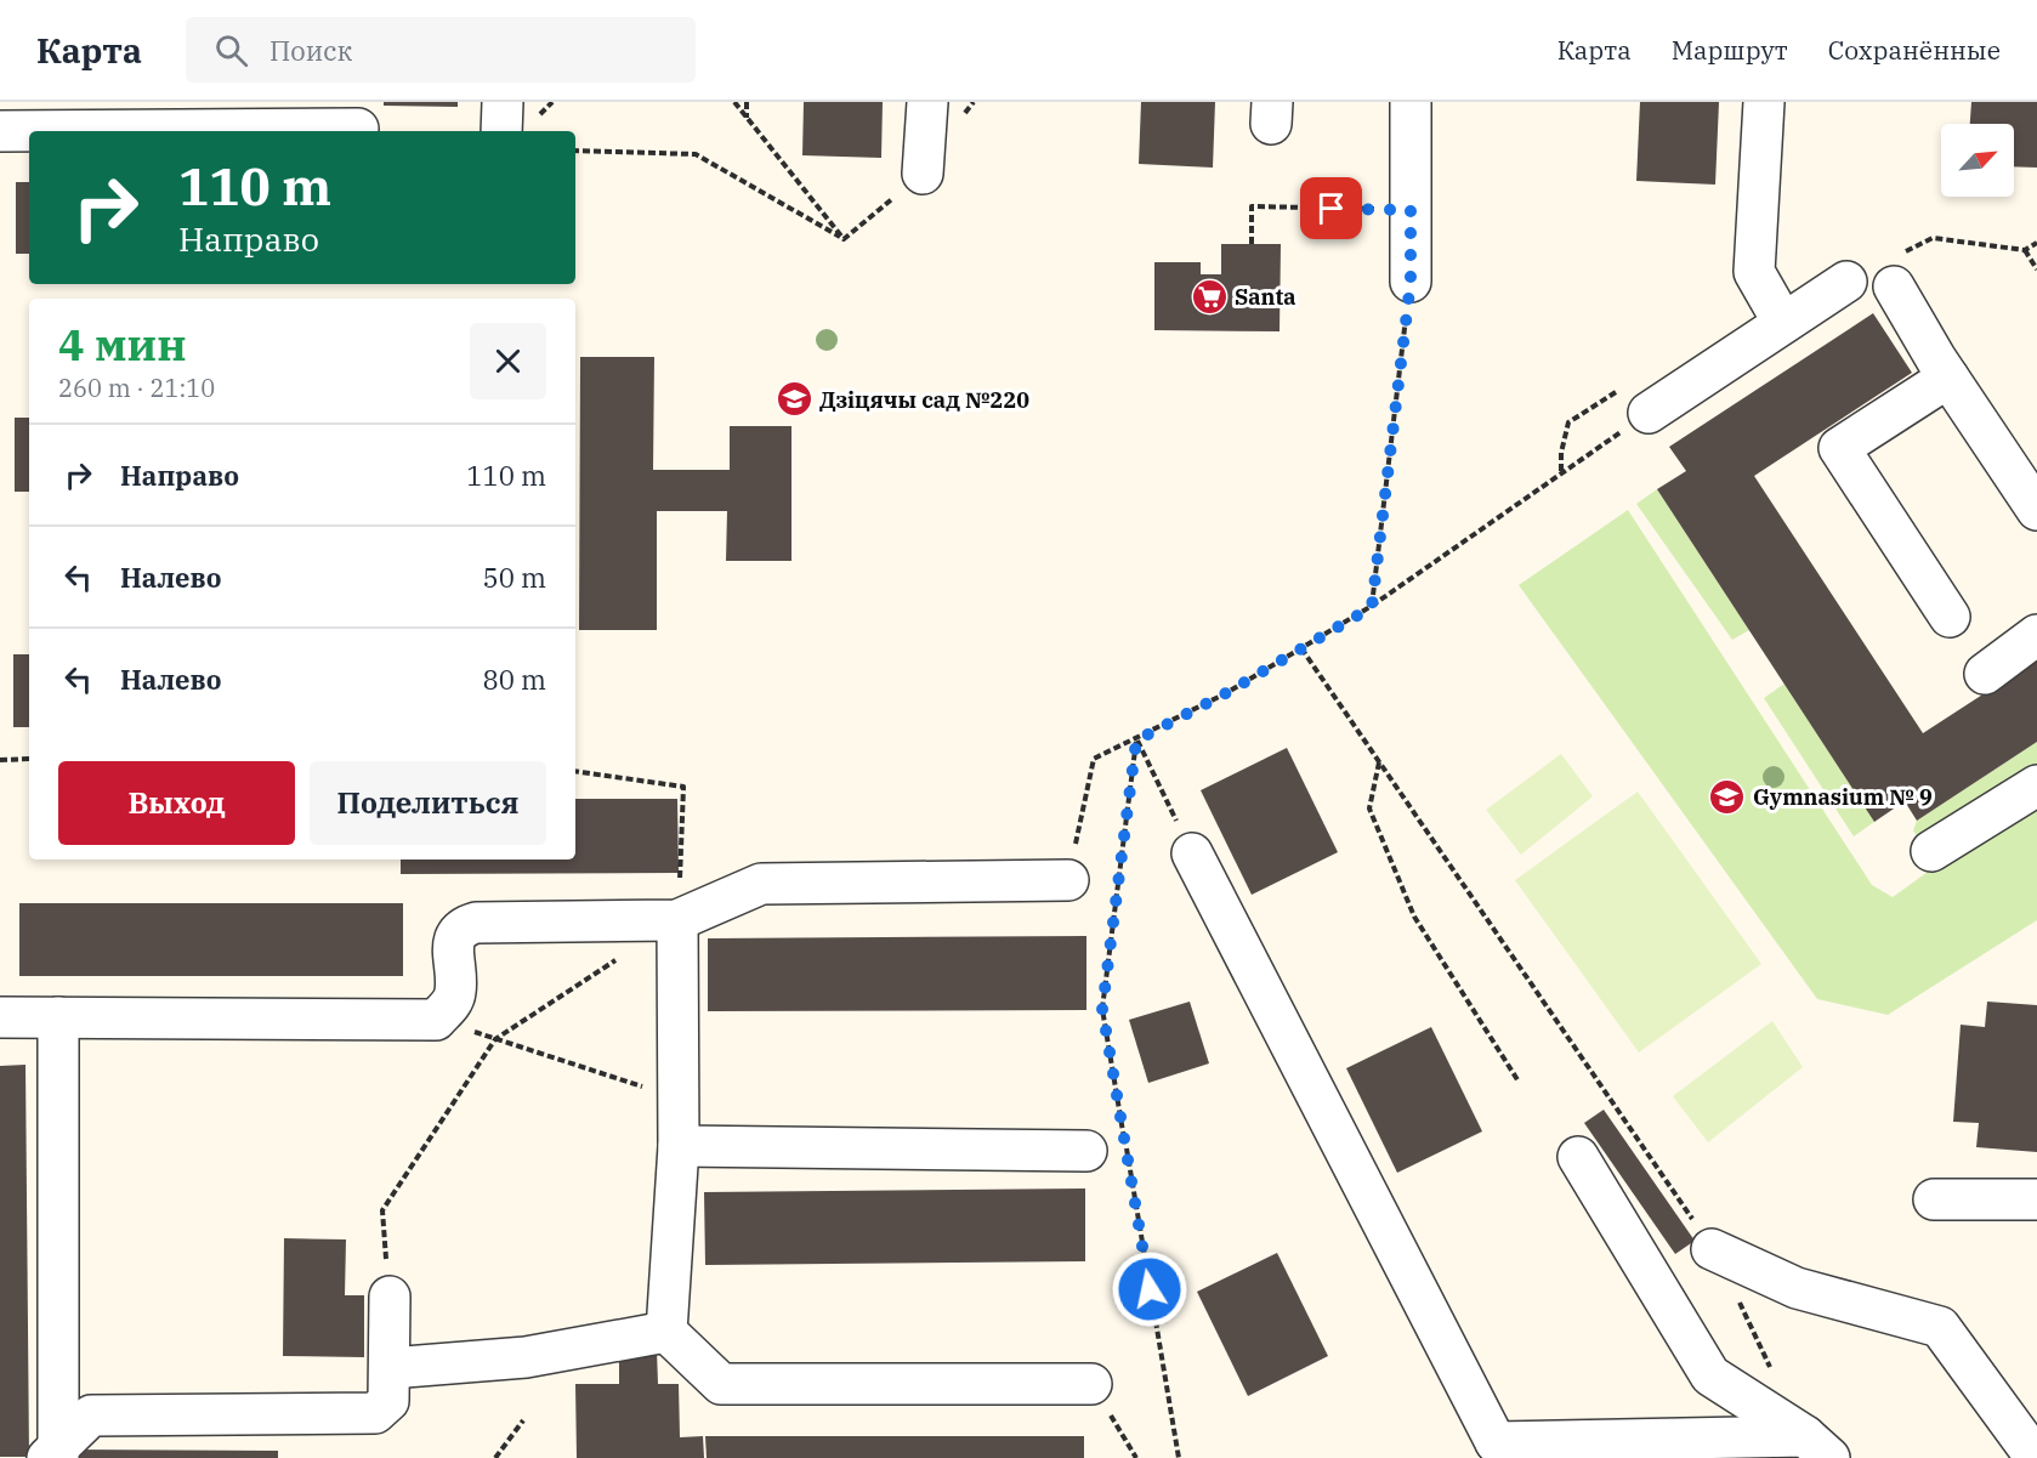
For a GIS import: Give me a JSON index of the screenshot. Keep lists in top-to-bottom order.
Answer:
{
  "places": {
    "supermarket": ["Santa"],
    "school or university": ["Дзіцячы сад №220", "Gymnasium № 9"]
  },
  "north": "top right",
  "page": {
    "header": "Карта",
    "search": "Поиск",
    "nav": ["Карта", "Маршрут", "Сохранённые"],
    "turn": ["110 m", "Направо"],
    "heading": ["4 мин", "260 m · 21:10"],
    "list": [
      {
        "name": "Направо",
        "value": "110 m"
      },
      {
        "name": "Налево",
        "value": "50 m"
      },
      {
        "name": "Налево",
        "value": "80 m"
      }
    ],
    "buttons": ["Выход", "Поделиться"]
  }
}
